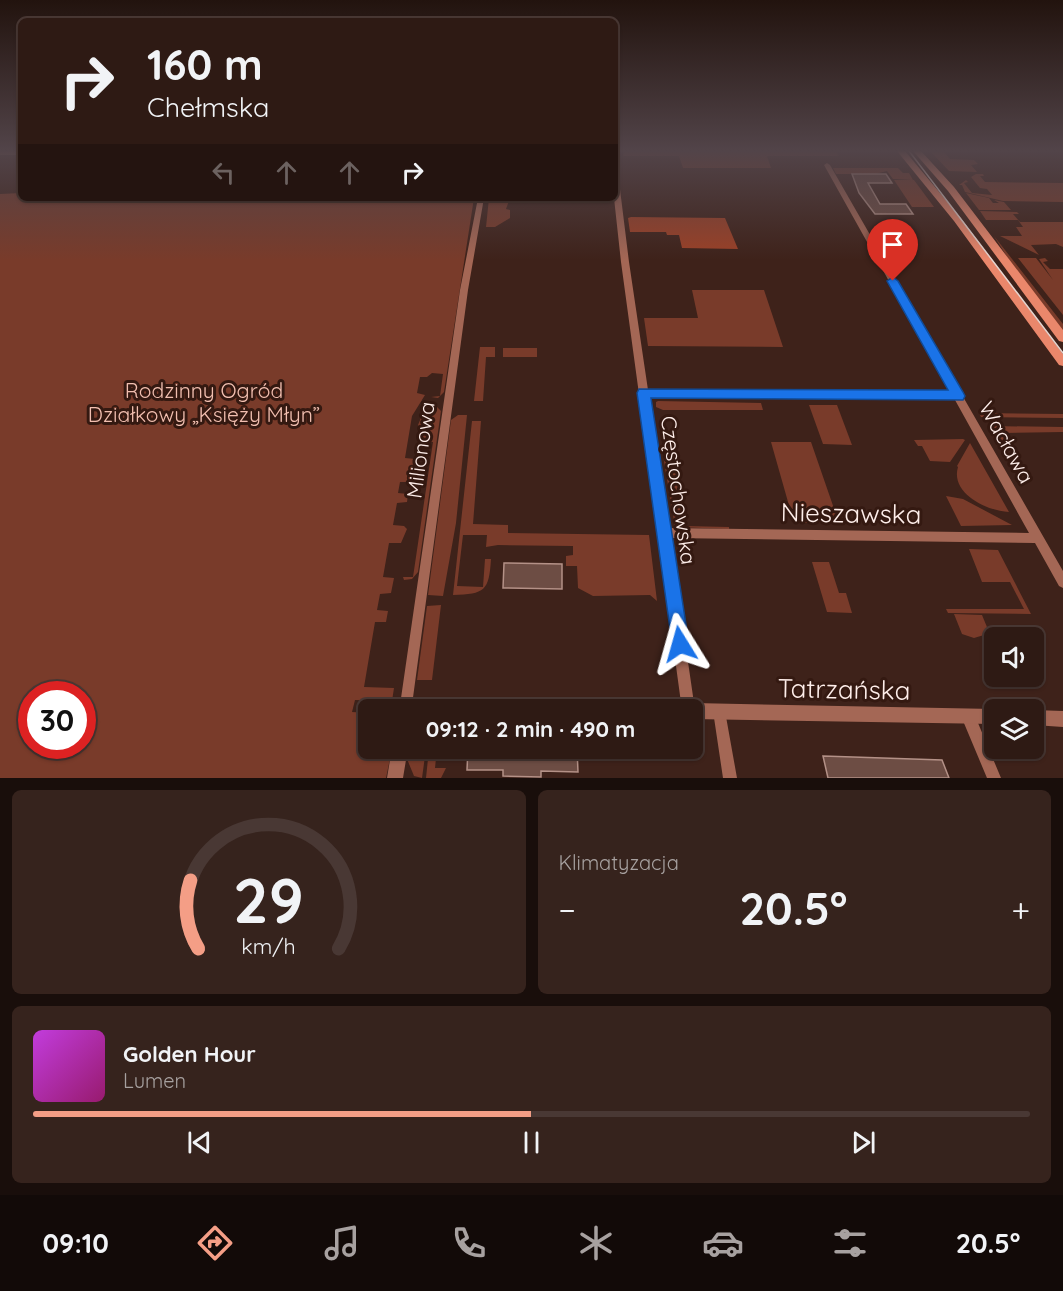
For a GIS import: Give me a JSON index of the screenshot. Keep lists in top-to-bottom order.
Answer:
{
  "streets": {
    "street": [
      "Wacława",
      "Milionowa",
      "Częstochowska",
      "Nieszawska",
      "Tatrzańska"
    ]
  },
  "crossings": [
    ["Wacława", "Nieszawska"],
    ["Częstochowska", "Nieszawska"]
  ],
  "parks": ["Rodzinny Ogród Działkowy „Księży Młyn”"],
  "page": {
    "turn": ["160 m", "Chełmska"],
    "limit": "30",
    "trip": "09:12 · 2 min · 490 m",
    "tile": "Klimatyzacja",
    "heat": ["−", "20.5°", "+"],
    "song": ["Golden Hour", "Lumen"],
    "tabs": ["09:10", "20.5°"],
    "gauge": ["29", "km/h"]
  }
}
